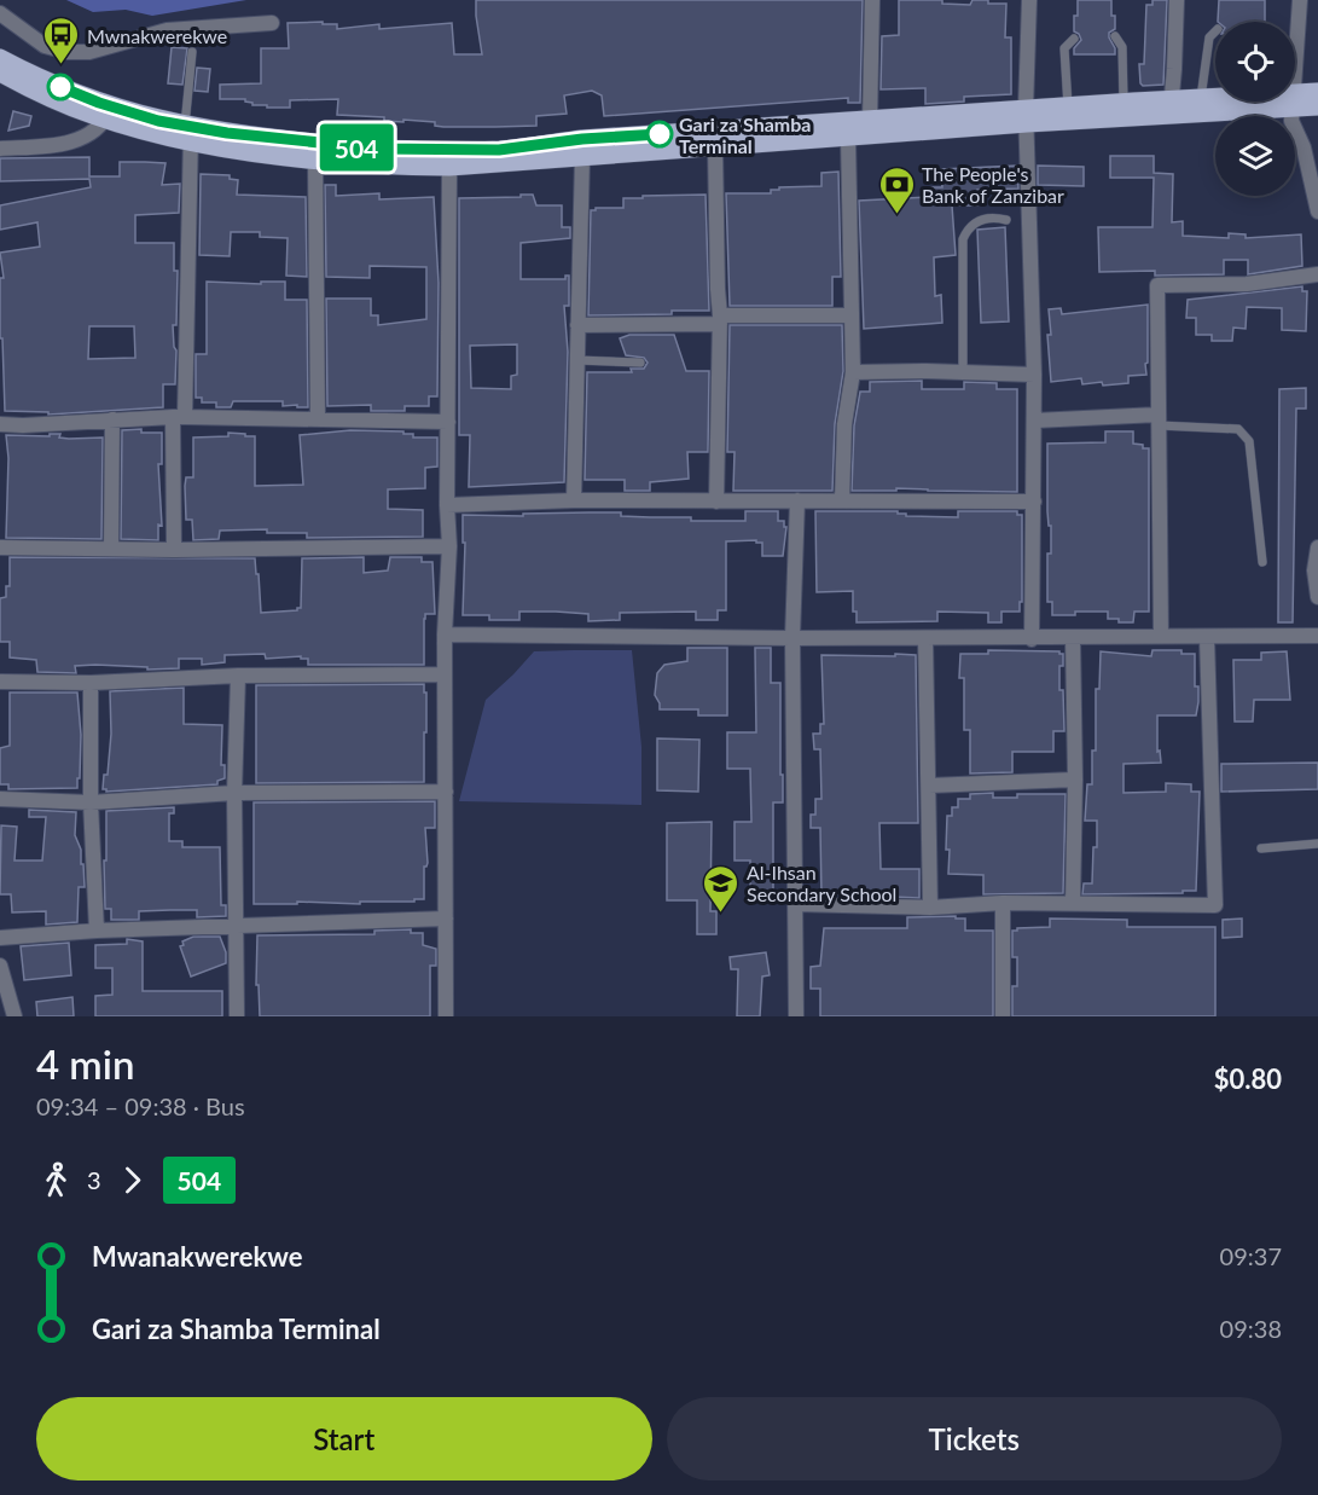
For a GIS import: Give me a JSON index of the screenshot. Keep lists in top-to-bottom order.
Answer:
{
  "places": {
    "bus stop": ["Mwnakwerekwe"],
    "other": ["Gari za Shamba Terminal"],
    "bank": ["The People's Bank of Zanzibar"],
    "school or university": ["Al-Ihsan Secondary School"]
  },
  "lines": ["bus line 504"],
  "page": {
    "on_map": "504",
    "heading": ["4 min", "09:34 – 09:38 · Bus", "$0.80"],
    "legs": ["3", "504"],
    "list": [
      {
        "name": "Mwanakwerekwe",
        "value": "09:37"
      },
      {
        "name": "Gari za Shamba Terminal",
        "value": "09:38"
      }
    ],
    "buttons": ["Start", "Tickets"]
  }
}
